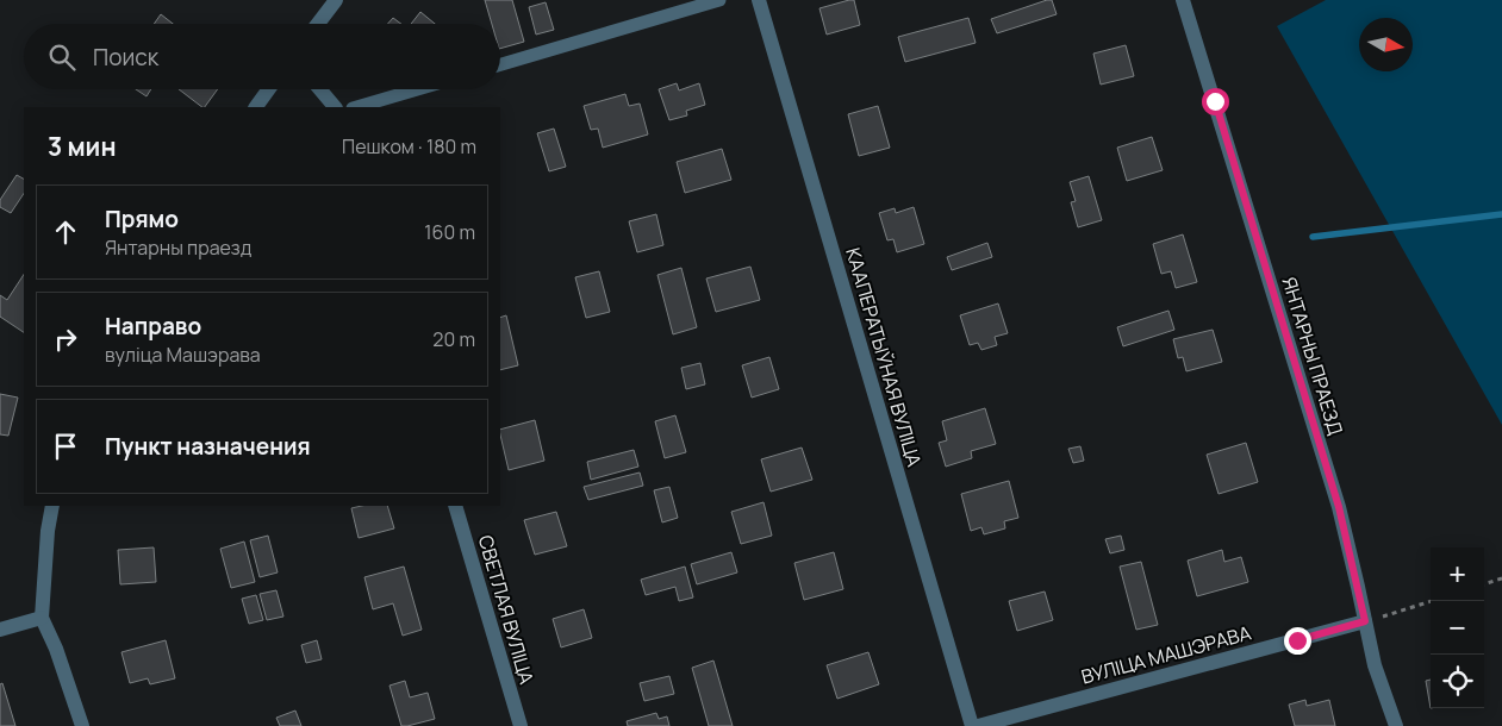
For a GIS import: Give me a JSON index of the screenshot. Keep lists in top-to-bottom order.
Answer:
{
  "streets": {
    "street": [
      "ЯНТАРНЫ ПРАЕЗД",
      "КААПЕРАТЫЎНАЯ ВУЛІЦА",
      "СВЕТЛАЯ ВУЛІЦА",
      "ВУЛІЦА МАШЭРАВА"
    ]
  },
  "crossings": [
    ["ЯНТАРНЫ ПРАЕЗД", "ВУЛІЦА МАШЭРАВА"]
  ],
  "north": "right",
  "page": {
    "search": "Поиск",
    "heading": ["3 мин", "Пешком · 180 m"],
    "list": [
      ["Прямо", "Янтарны праезд", "160 m"],
      ["Направо", "вуліца Машэрава", "20 m"],
      "Пункт назначения"
    ],
    "map_buttons": ["+", "−"]
  }
}
